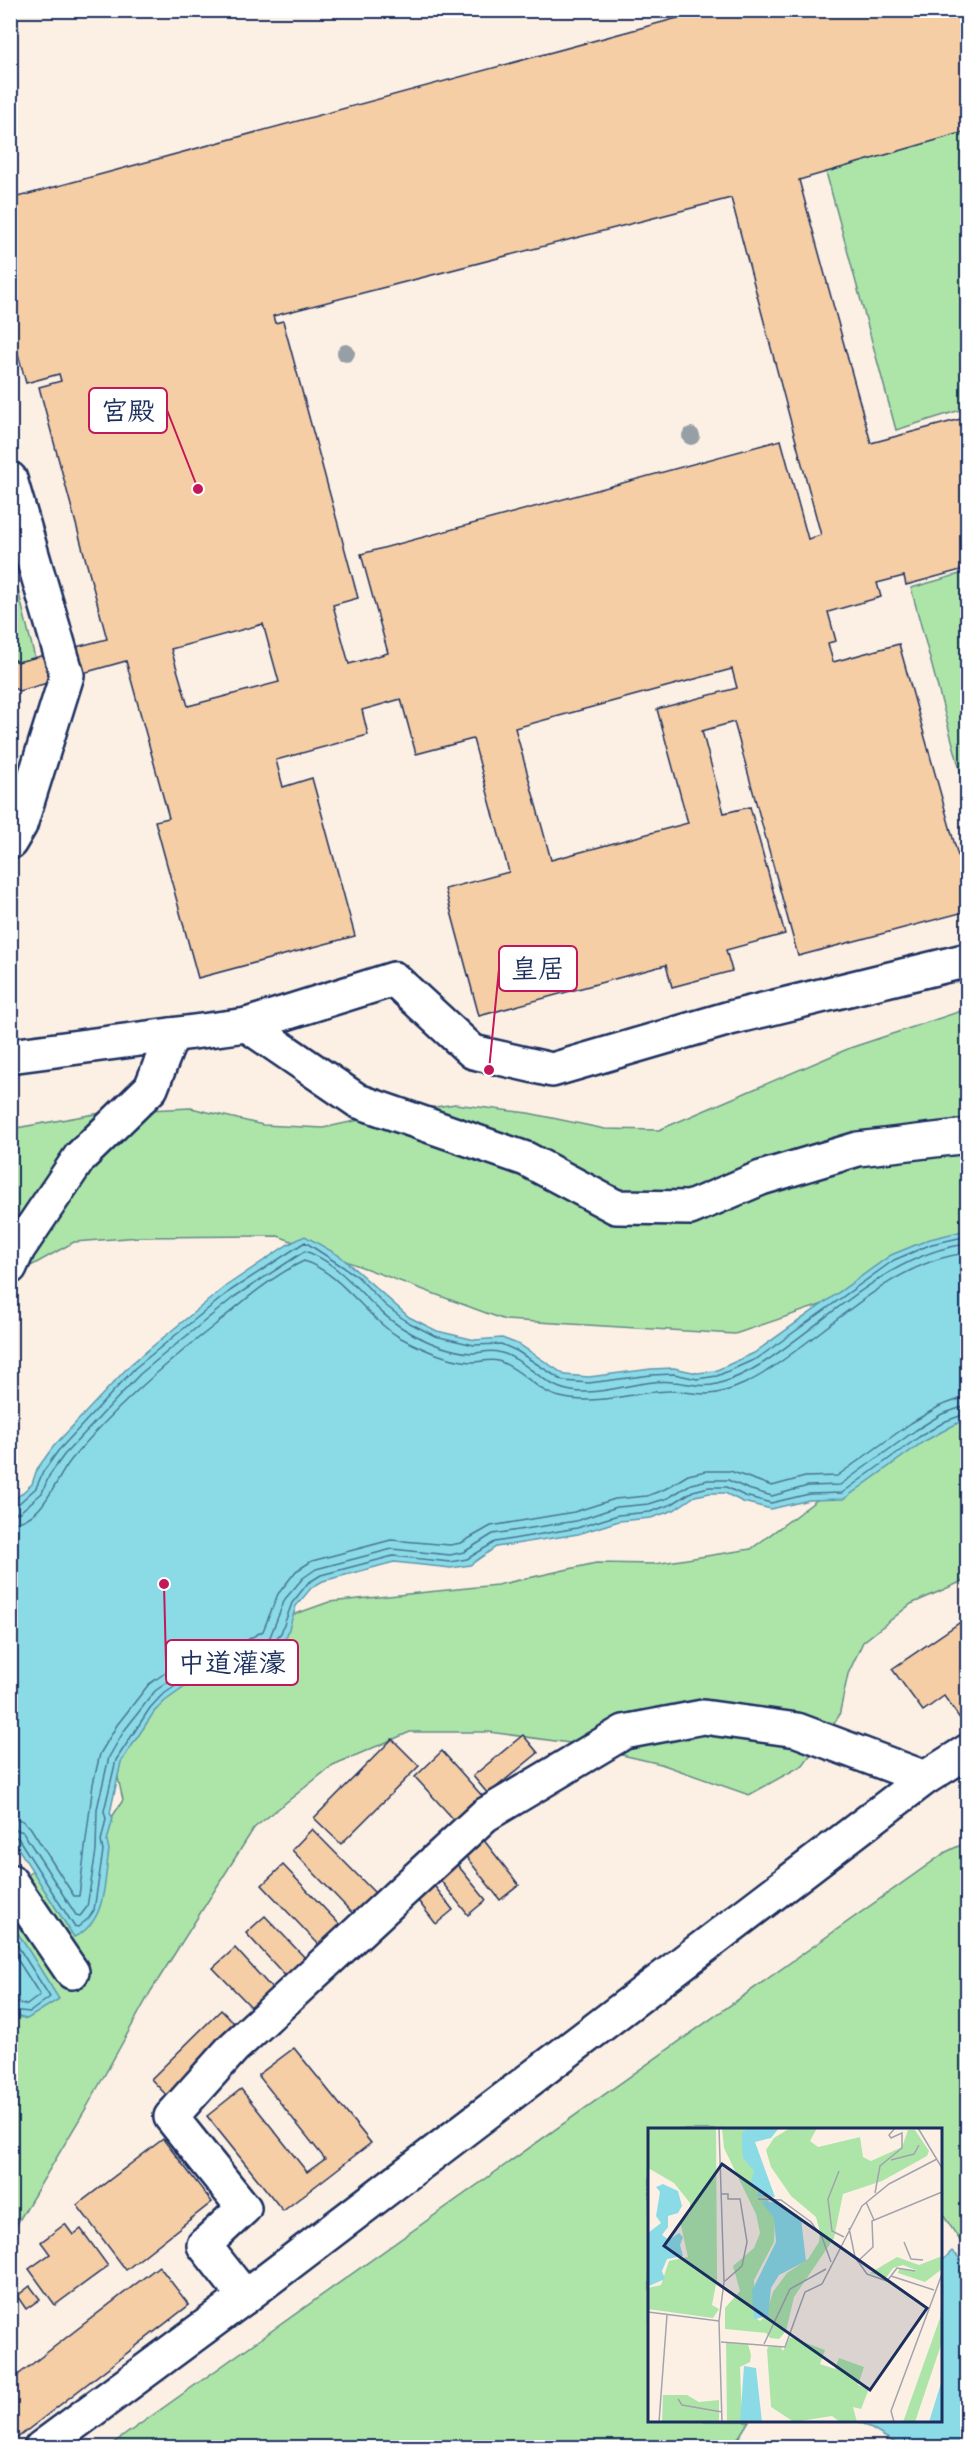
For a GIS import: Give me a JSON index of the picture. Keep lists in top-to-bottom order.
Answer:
{
  "places": ["宮殿", "皇居", "中道灌濠"]
}
